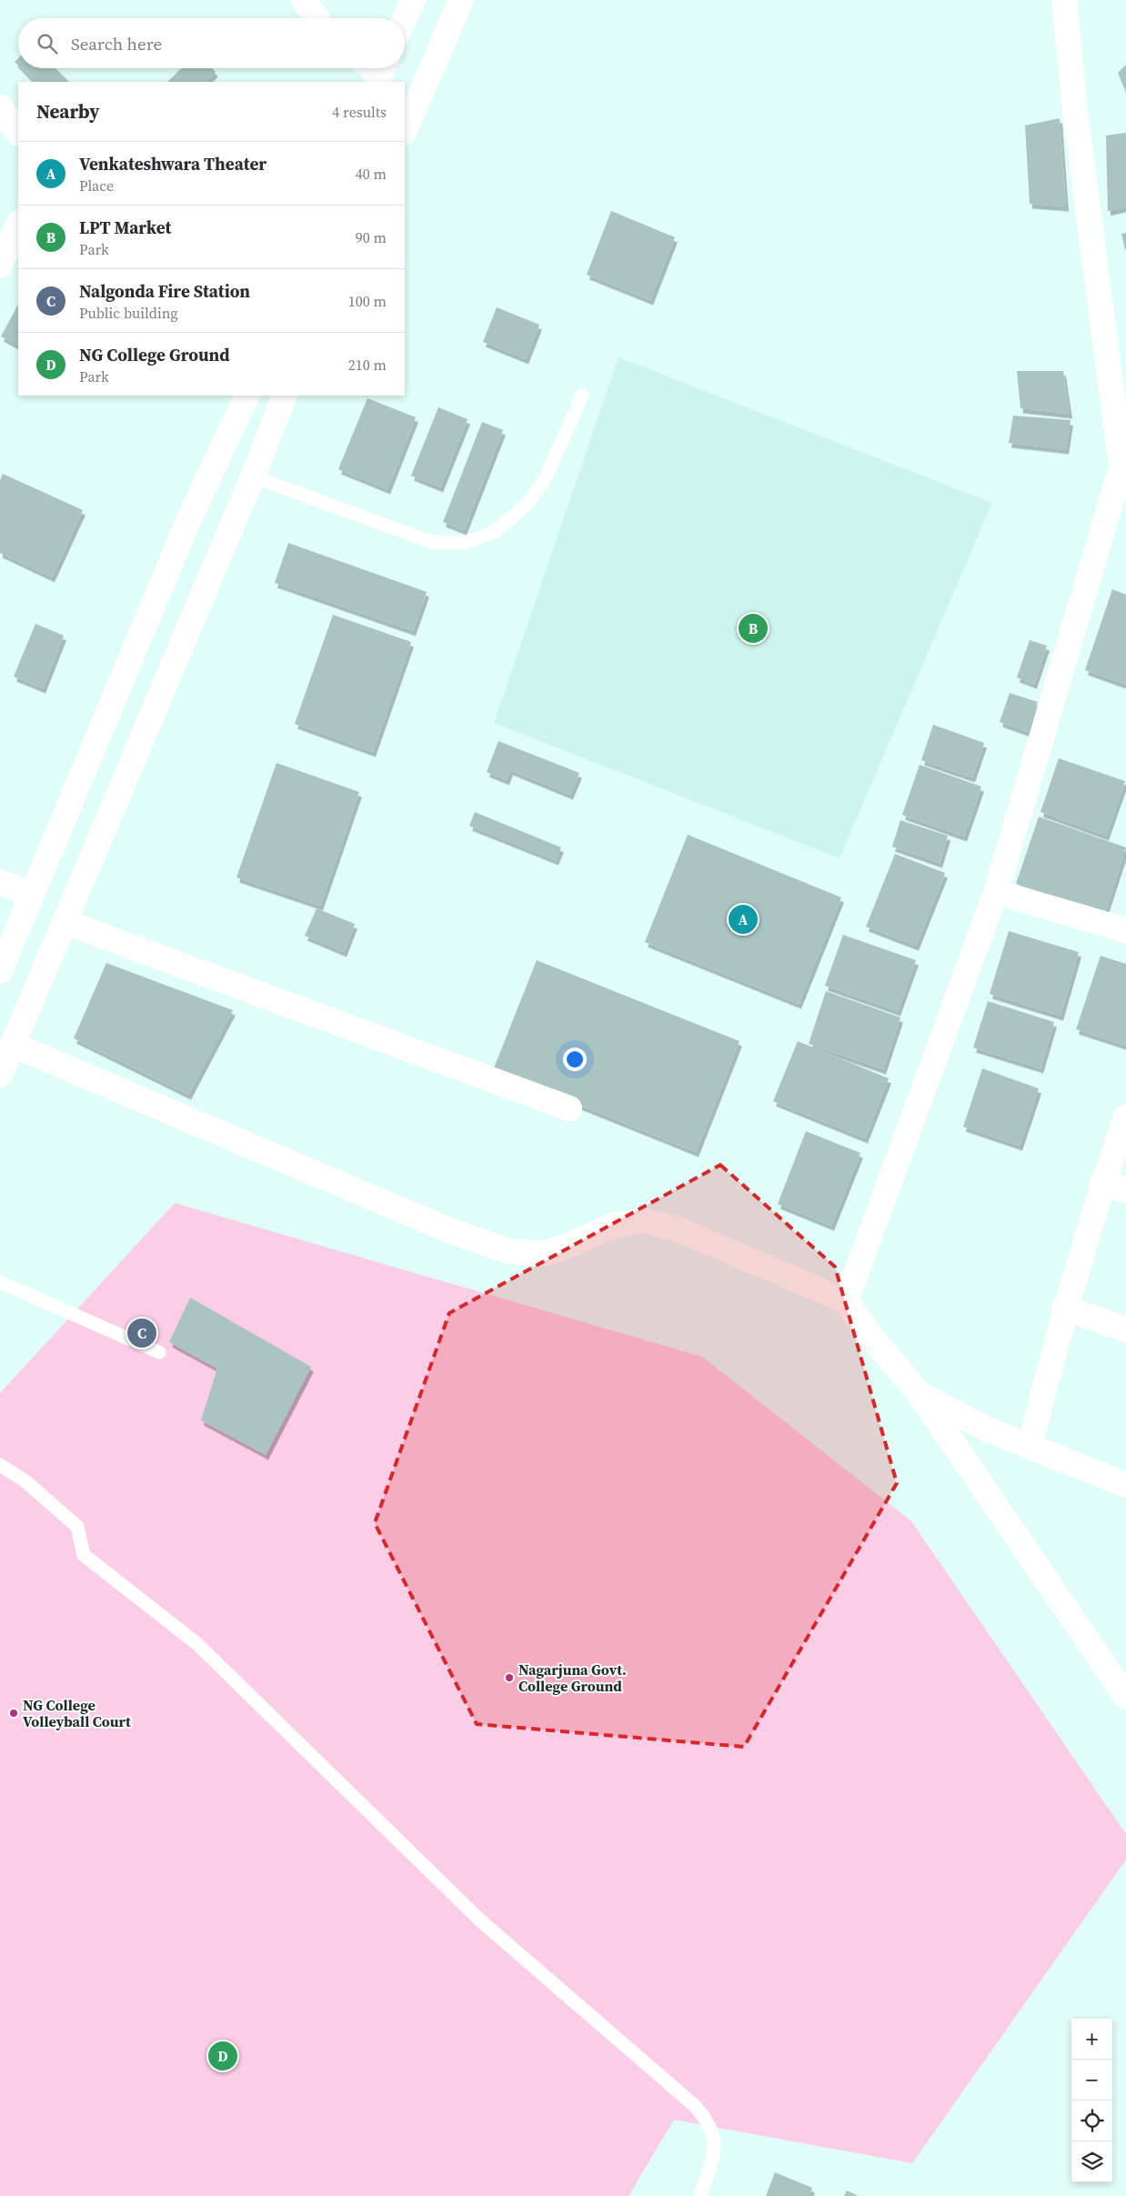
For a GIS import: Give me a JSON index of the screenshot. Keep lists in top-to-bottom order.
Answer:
{
  "places": ["Nagarjuna Govt. College Ground", "NG College Volleyball Court"],
  "page": {
    "search": "Search here",
    "heading": ["Nearby", "4 results"],
    "list": [
      {
        "mark": "A",
        "name": "Venkateshwara Theater",
        "note": "Place",
        "value": "40 m"
      },
      {
        "mark": "B",
        "name": "LPT Market",
        "note": "Park",
        "value": "90 m"
      },
      {
        "mark": "C",
        "name": "Nalgonda Fire Station",
        "note": "Public building",
        "value": "100 m"
      },
      {
        "mark": "D",
        "name": "NG College Ground",
        "note": "Park",
        "value": "210 m"
      }
    ],
    "pins": [
      "B",
      "A",
      "C",
      "D"
    ],
    "map_buttons": ["+", "−"]
  }
}
